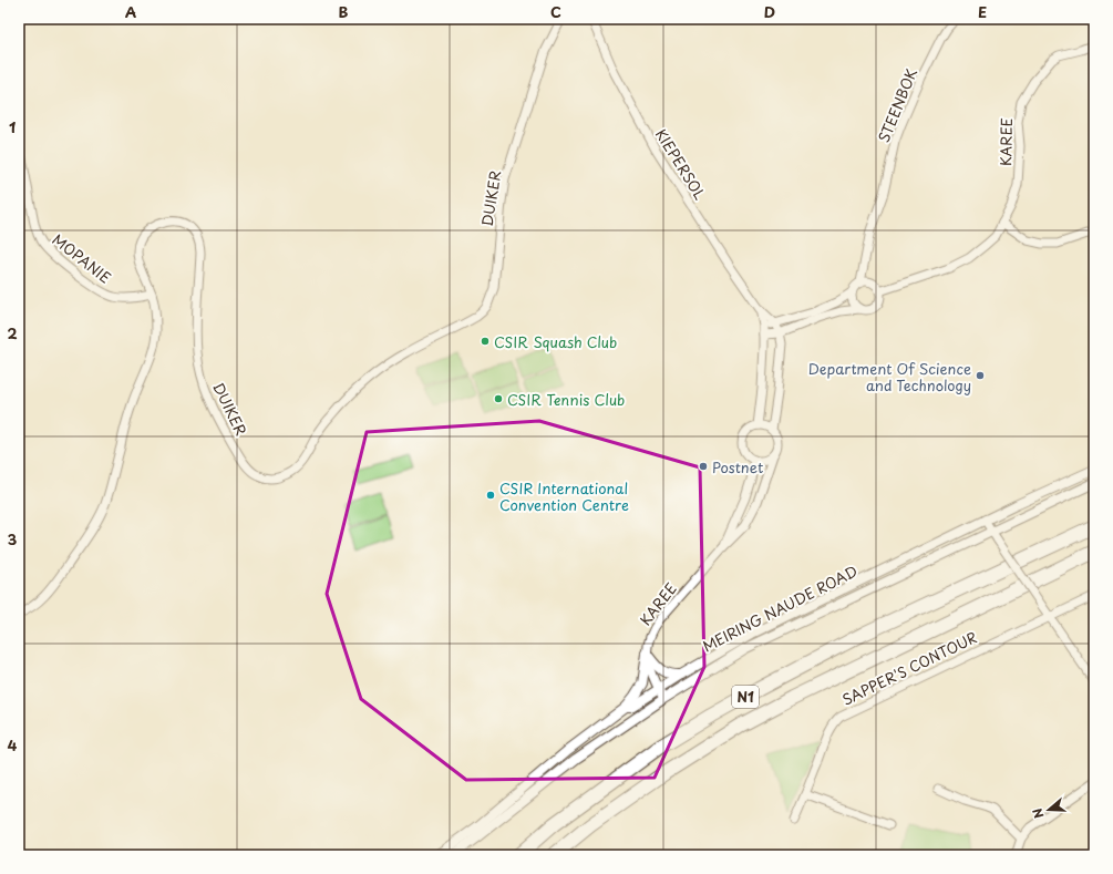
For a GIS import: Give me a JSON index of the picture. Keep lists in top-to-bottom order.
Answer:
{
  "streets": {
    "highway": ["N1"],
    "street": [
      "STEENBOK",
      "KAREE",
      "KIEPERSOL",
      "DUIKER",
      "MOPANIE",
      "MEIRING NAUDE ROAD",
      "SAPPER'S CONTOUR"
    ]
  },
  "crossings": [
    ["STEENBOK", "KAREE"],
    ["KAREE", "MEIRING NAUDE ROAD"],
    ["DUIKER", "MOPANIE"]
  ],
  "places": [
    "CSIR Squash Club",
    "Department Of Science and Technology",
    "CSIR Tennis Club",
    "Postnet",
    "CSIR International Convention Centre"
  ],
  "north": "left",
  "grid": {
    "columns": [
      "A",
      "B",
      "C",
      "D",
      "E"
    ],
    "rows": [
      "1",
      "2",
      "3",
      "4"
    ]
  }
}
